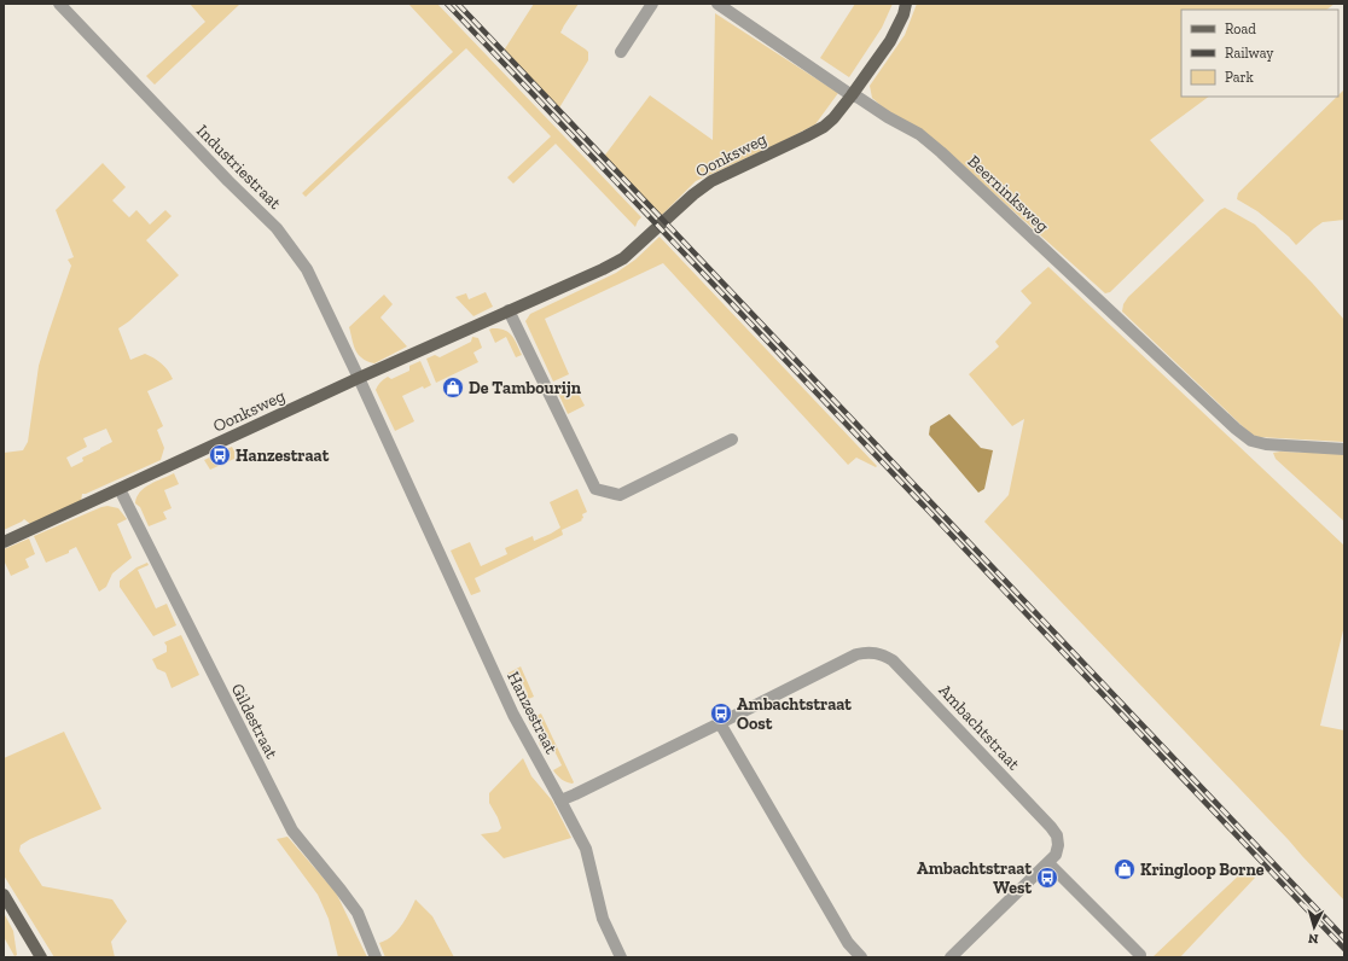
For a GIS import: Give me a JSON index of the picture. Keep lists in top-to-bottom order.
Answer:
{
  "streets": {
    "main road": ["Oonksweg"],
    "street": [
      "Industriestraat",
      "Beerninksweg",
      "Hanzestraat",
      "Gildestraat",
      "Ambachtstraat"
    ]
  },
  "crossings": [
    ["Oonksweg", "Industriestraat"],
    ["Oonksweg", "Beerninksweg"],
    ["Oonksweg", "Hanzestraat"],
    ["Oonksweg", "Gildestraat"],
    ["Industriestraat", "Hanzestraat"],
    ["Hanzestraat", "Ambachtstraat"]
  ],
  "places": {
    "shop": ["De Tambourijn", "Kringloop Borne"],
    "bus stop": ["Hanzestraat", "Ambachtstraat Oost", "Ambachtstraat West"]
  },
  "legend": ["Road", "Railway", "Park"],
  "north": "bottom"
}
